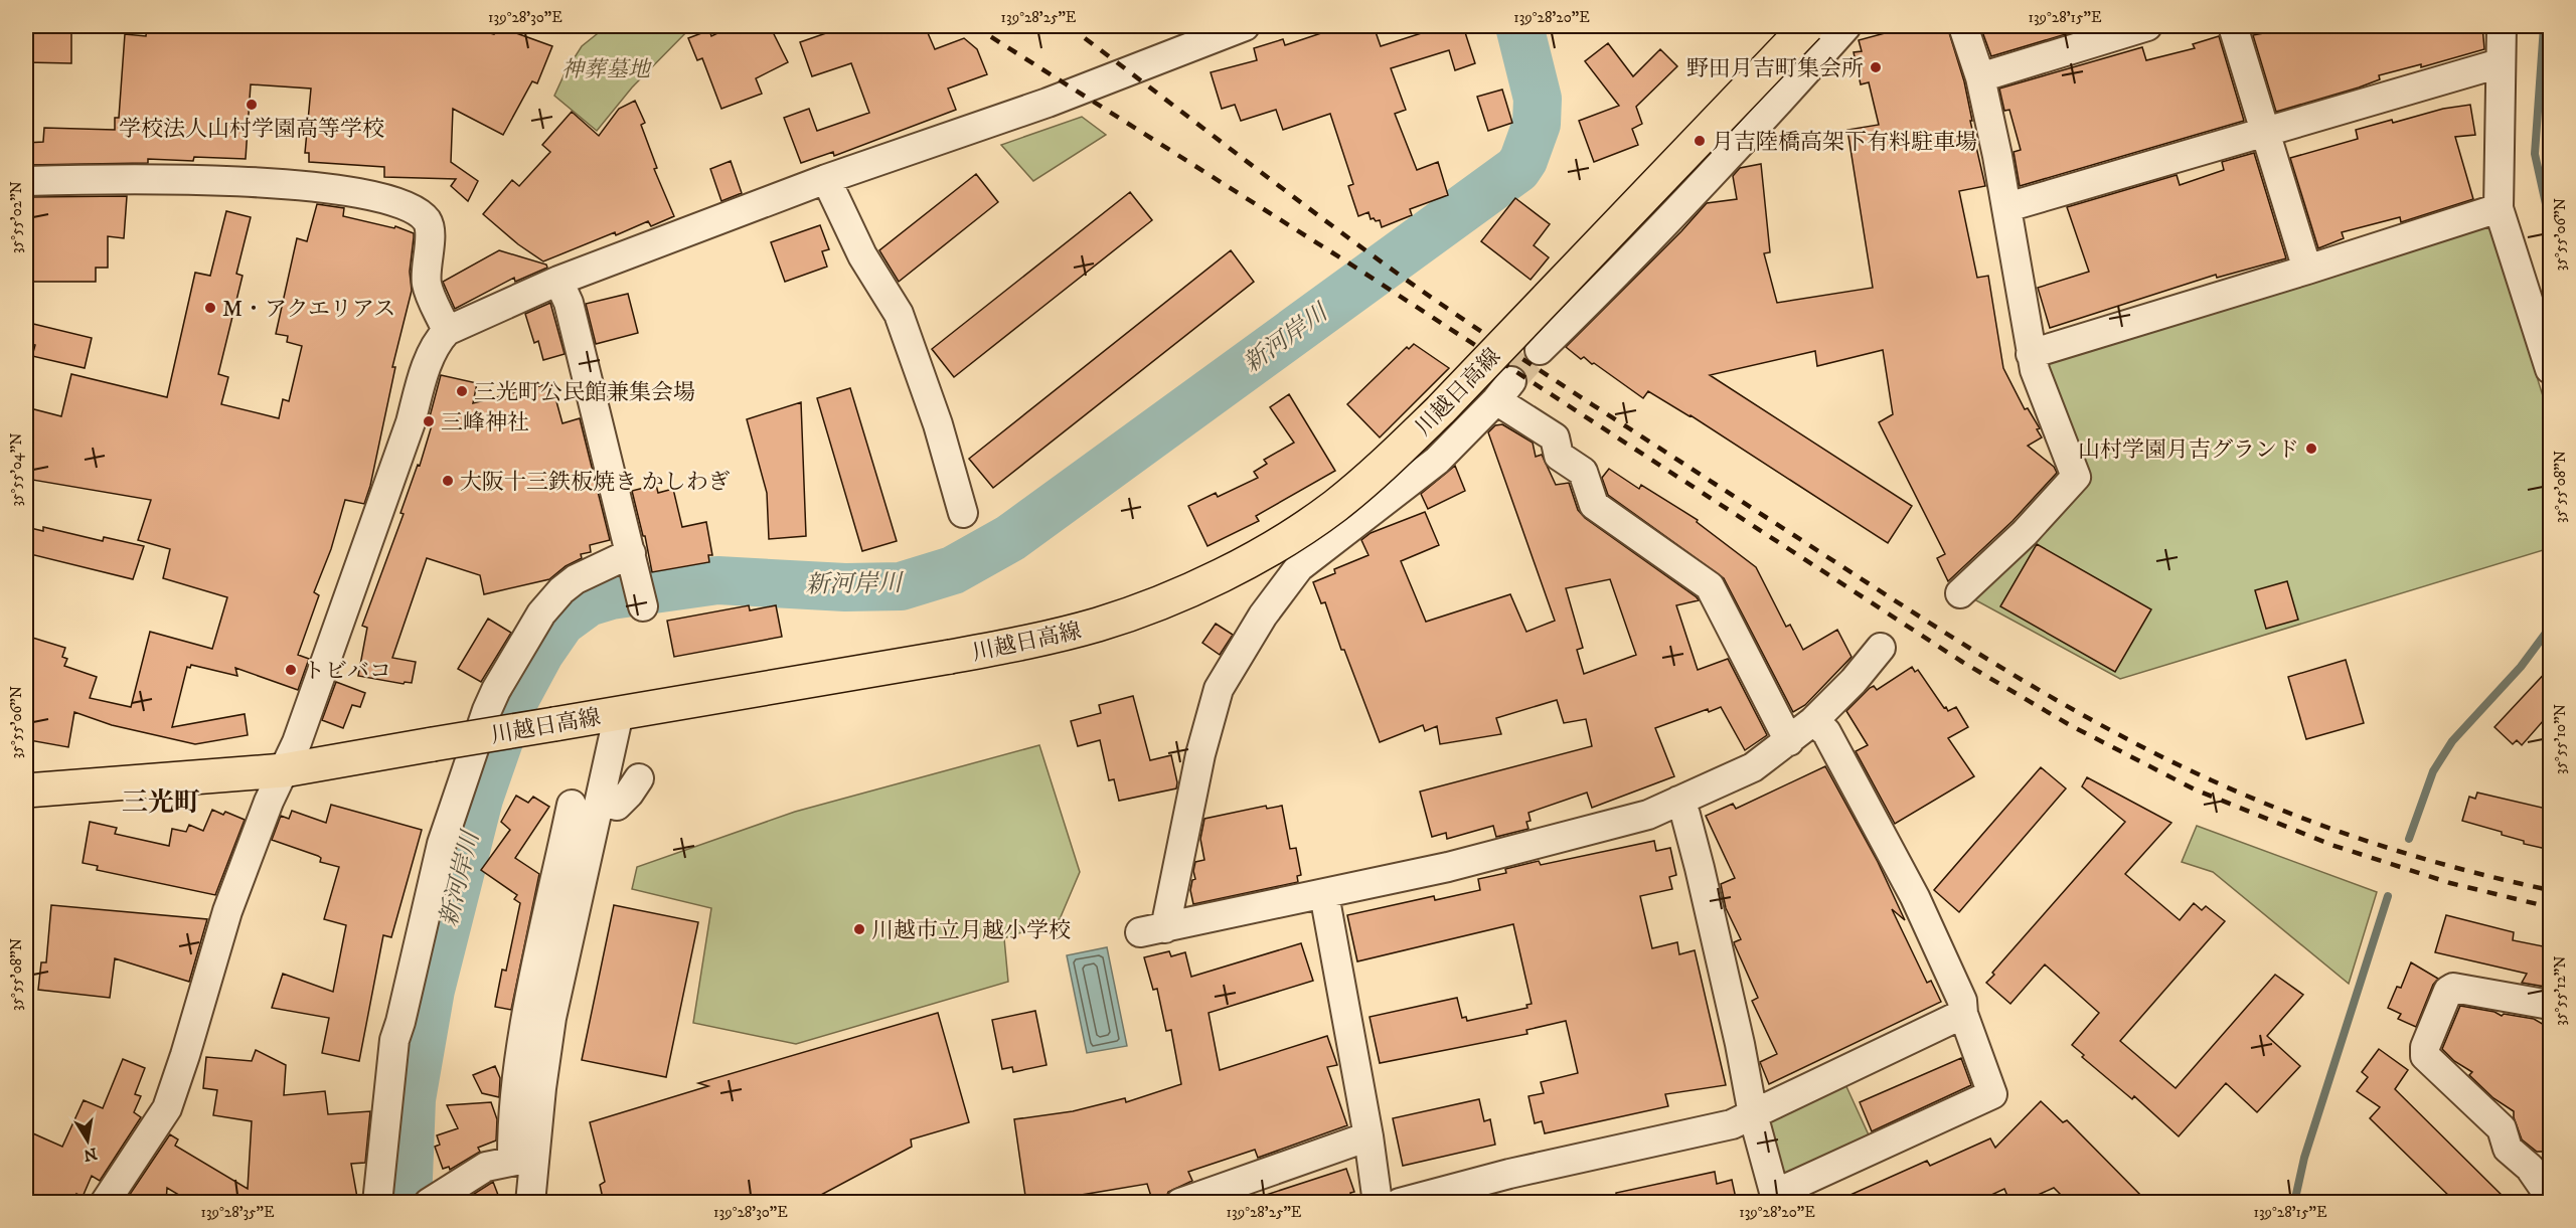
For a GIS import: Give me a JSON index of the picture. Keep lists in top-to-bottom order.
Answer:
{
  "streets": {
    "main road": ["川越日高線"]
  },
  "districts": ["三光町"],
  "water": ["新河岸川"],
  "parks": ["神葬墓地"],
  "places": [
    "野田月吉町集会所",
    "学校法人山村学園高等学校",
    "月吉陸橋高架下有料駐車場",
    "M・アクエリアス",
    "三光町公民館兼集会場",
    "三峰神社",
    "山村学園月吉グランド",
    "大阪十三鉄板焼き かしわぎ",
    "トビバコ",
    "川越市立月越小学校"
  ],
  "north": "bottom",
  "coordinates": [
    "139°28'30\"E",
    "139°28'25\"E",
    "139°28'20\"E",
    "139°28'15\"E",
    "35°55'02\"N",
    "35°55'06\"N",
    "35°55'04\"N",
    "35°55'08\"N",
    "35°55'10\"N",
    "35°55'12\"N",
    "139°28'35\"E"
  ]
}
